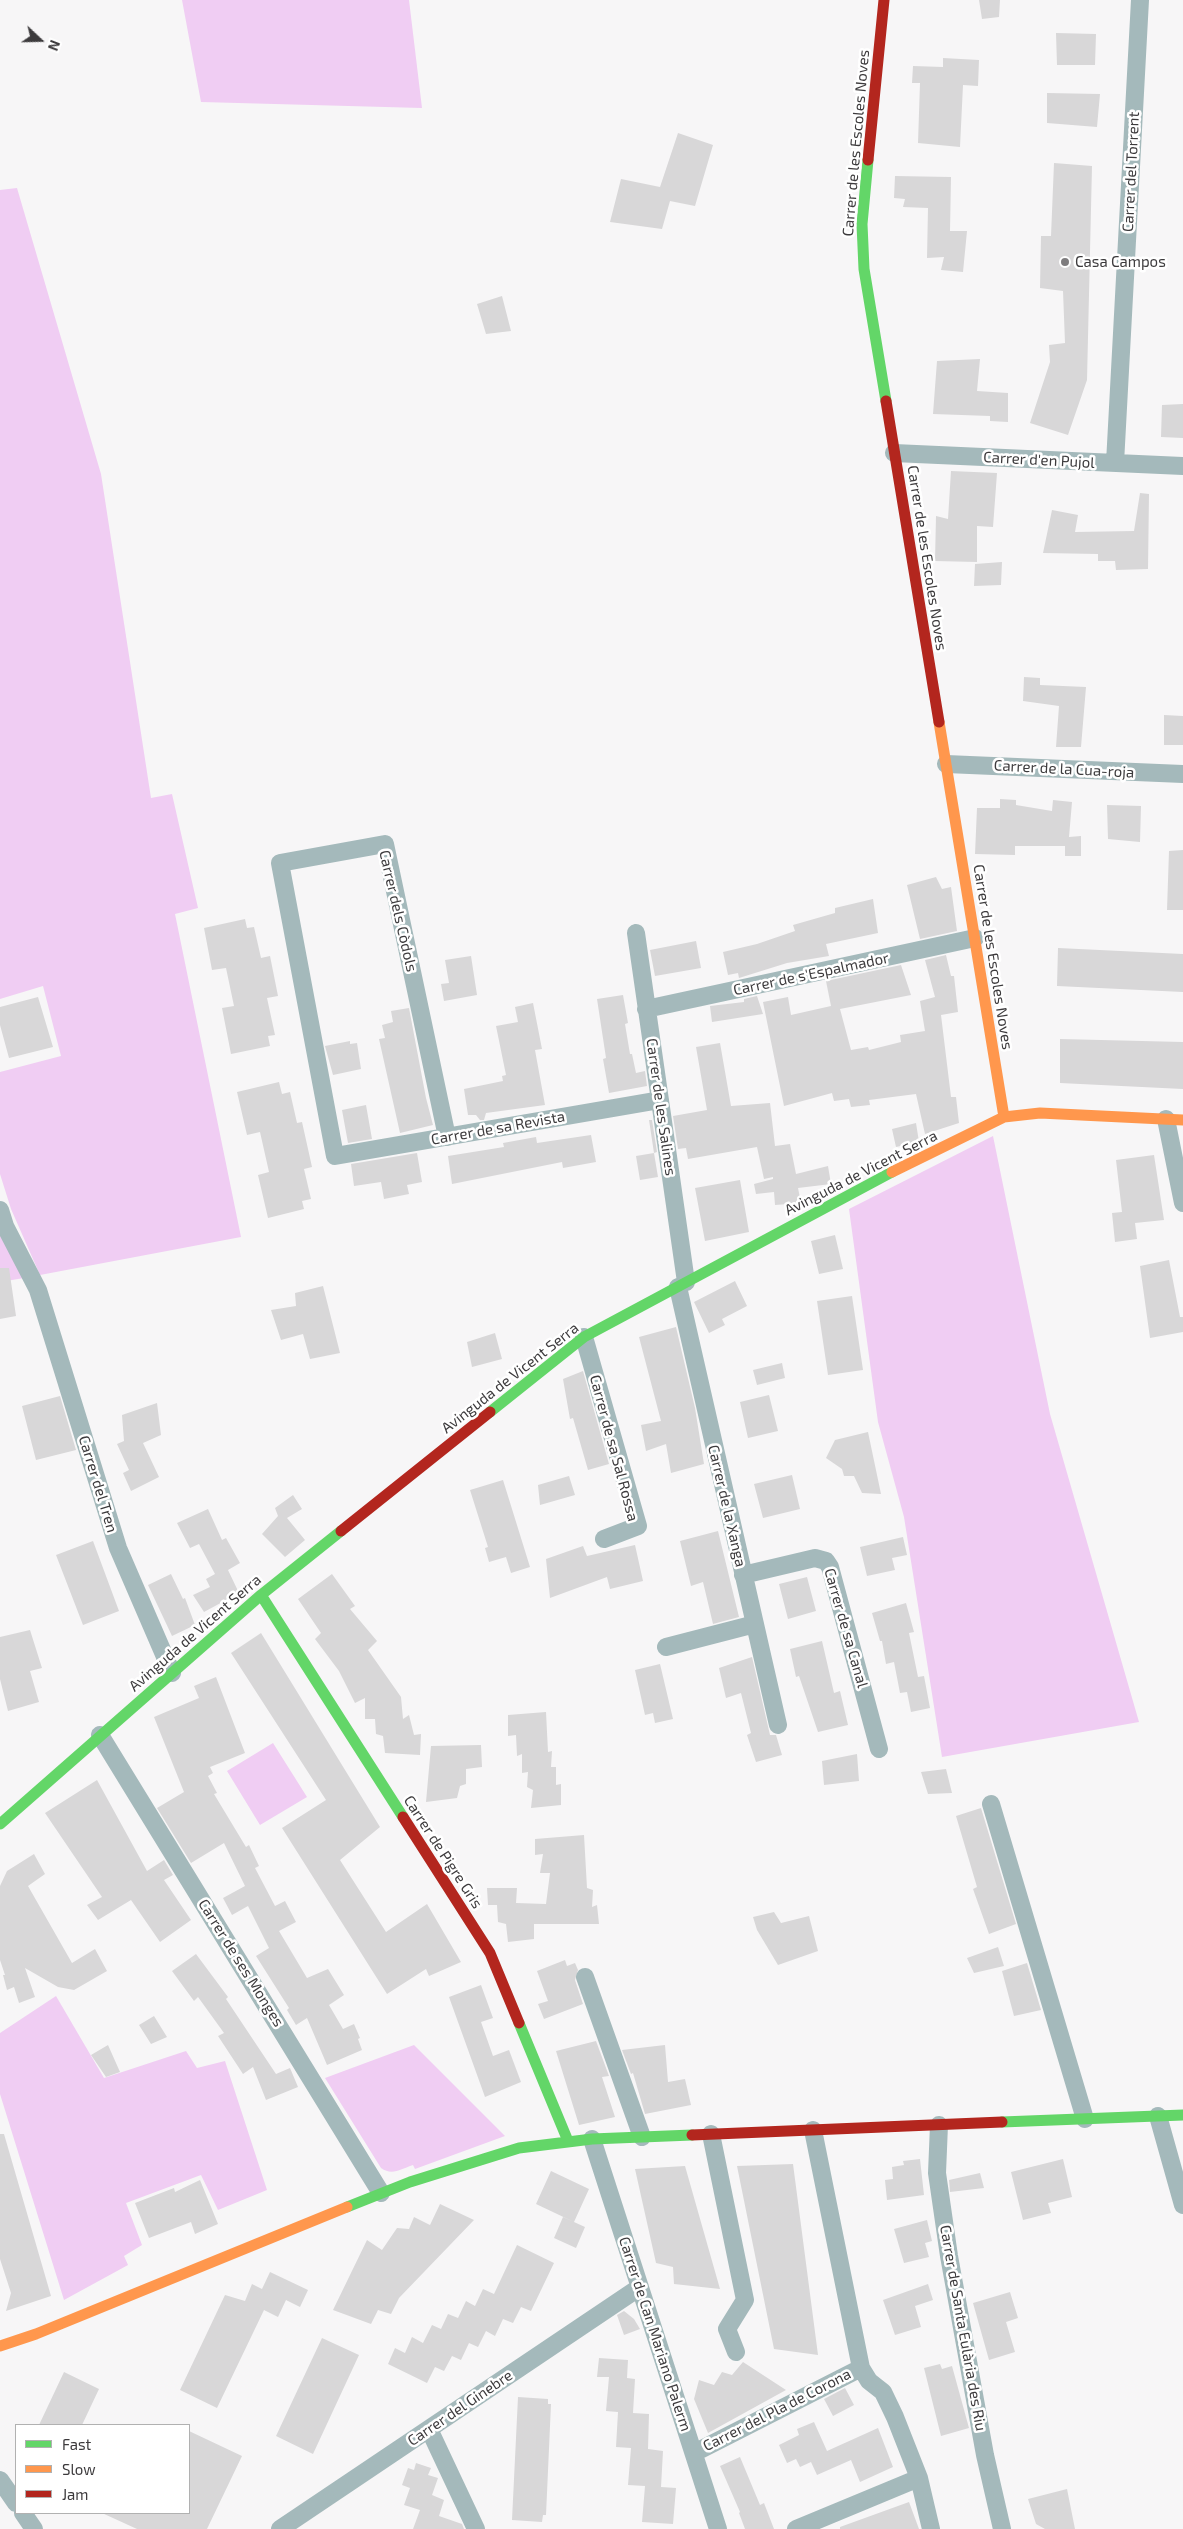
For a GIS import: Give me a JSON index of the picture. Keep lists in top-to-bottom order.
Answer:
{
  "streets": {
    "street": [
      "Carrer de les Escoles Noves",
      "Carrer del Torrent",
      "Carrer d'en Pujol",
      "Carrer de la Cua-roja",
      "Carrer dels Còdols",
      "Carrer de s'Espalmador",
      "Carrer de les Salines",
      "Carrer de sa Revista",
      "Avinguda de Vicent Serra",
      "Carrer de sa Sal Rossa",
      "Carrer del Tren",
      "Carrer de la Xanga",
      "Carrer de sa Canal",
      "Carrer de Pigre Gris",
      "Carrer de ses Monges",
      "Carrer de Santa Eulària des Riu",
      "Carrer de Can Mariano Palerm",
      "Carrer del Ginebre",
      "Carrer del Pla de Corona"
    ]
  },
  "crossings": [
    ["Carrer de les Escoles Noves", "Carrer d'en Pujol"],
    ["Carrer de les Escoles Noves", "Carrer de la Cua-roja"],
    ["Carrer de les Escoles Noves", "Carrer de s'Espalmador"],
    ["Carrer de les Escoles Noves", "Avinguda de Vicent Serra"],
    ["Carrer del Torrent", "Carrer d'en Pujol"],
    ["Carrer dels Còdols", "Carrer de sa Revista"],
    ["Carrer de s'Espalmador", "Carrer de les Salines"],
    ["Carrer de les Salines", "Carrer de sa Revista"],
    ["Carrer de les Salines", "Avinguda de Vicent Serra"],
    ["Carrer de les Salines", "Carrer de la Xanga"],
    ["Avinguda de Vicent Serra", "Carrer de sa Sal Rossa"],
    ["Avinguda de Vicent Serra", "Carrer del Tren"],
    ["Avinguda de Vicent Serra", "Carrer de la Xanga"],
    ["Avinguda de Vicent Serra", "Carrer de Pigre Gris"],
    ["Avinguda de Vicent Serra", "Carrer de ses Monges"],
    ["Carrer de la Xanga", "Carrer de sa Canal"],
    ["Carrer de Can Mariano Palerm", "Carrer del Ginebre"],
    ["Carrer de Can Mariano Palerm", "Carrer del Pla de Corona"]
  ],
  "places": ["Casa Campos"],
  "legend": ["Fast", "Slow", "Jam"],
  "north": "right"
}
